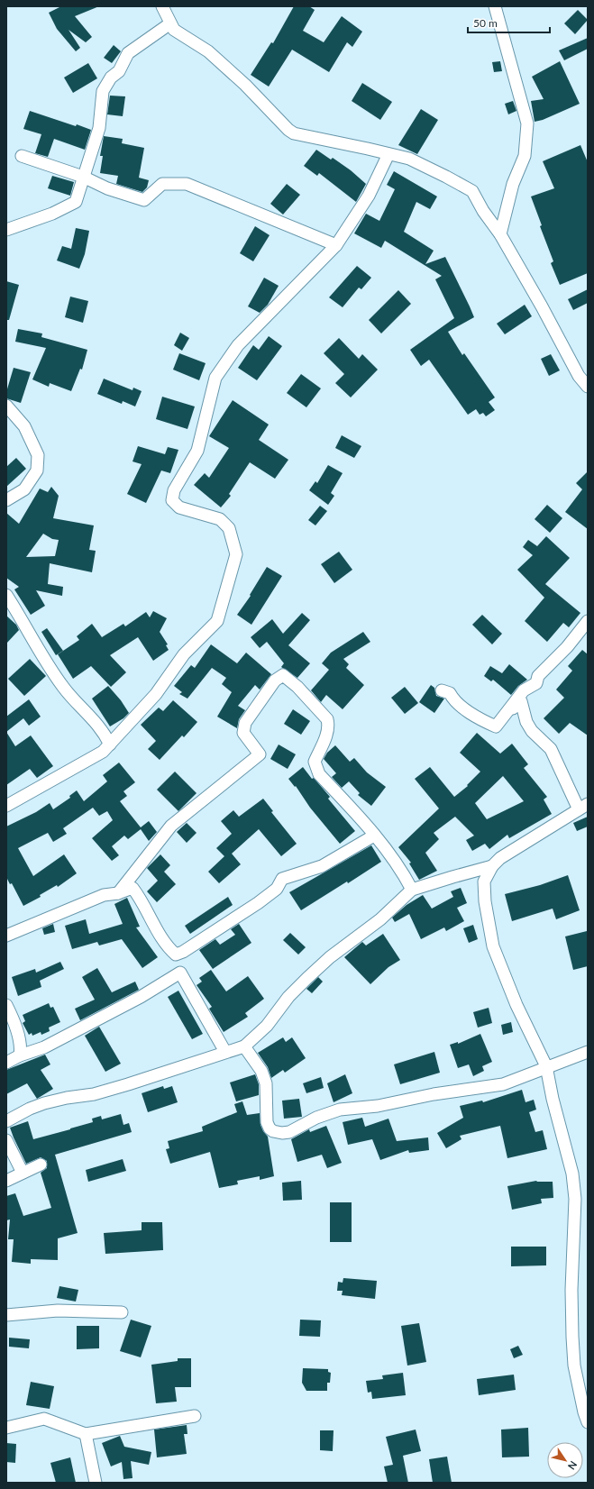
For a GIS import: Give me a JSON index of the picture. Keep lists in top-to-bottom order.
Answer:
{
  "scale_bar": "50 m",
  "north": "bottom right"
}
